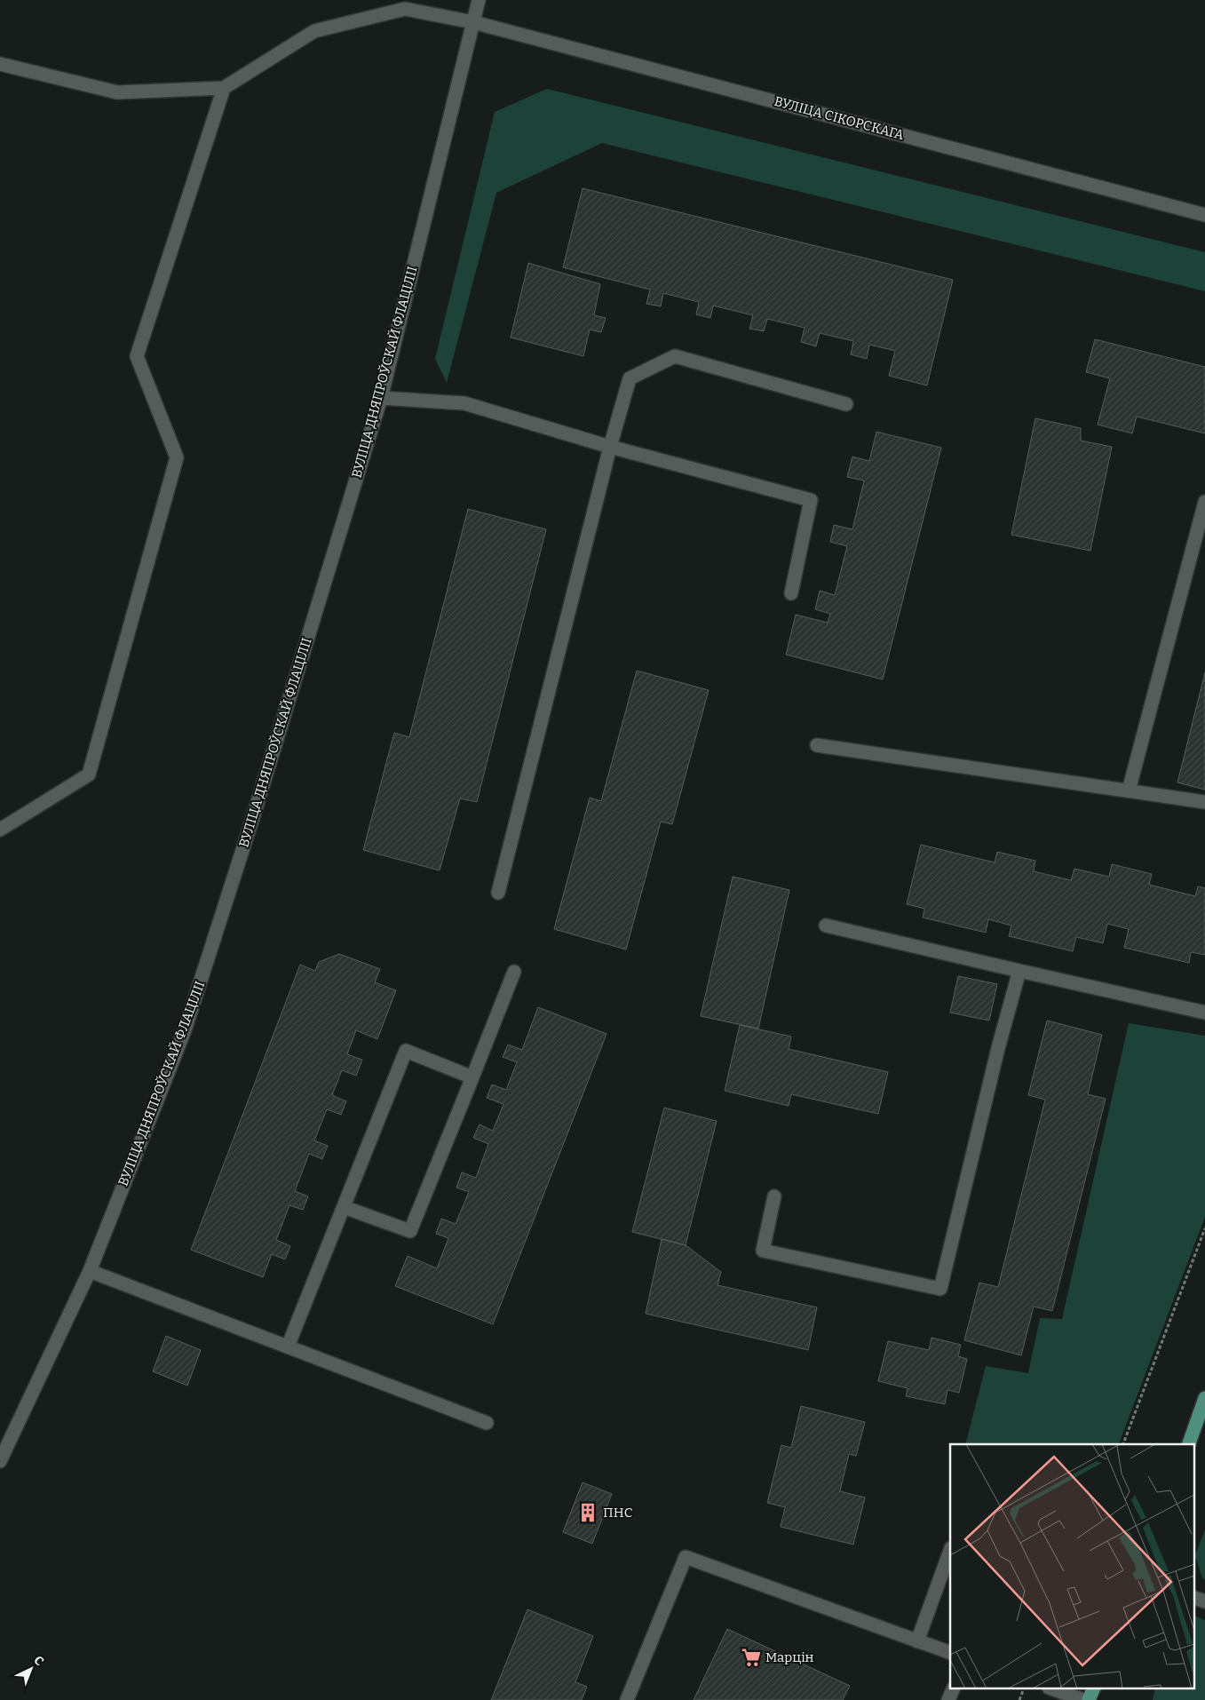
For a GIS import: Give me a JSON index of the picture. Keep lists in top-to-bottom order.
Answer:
{
  "streets": {
    "street": ["ВУЛІЦА СІКОРСКАГА", "ВУЛІЦА ДНЯПРОЎСКАЙ ФЛАЦІЛІІ"]
  },
  "crossings": [
    ["ВУЛІЦА СІКОРСКАГА", "ВУЛІЦА ДНЯПРОЎСКАЙ ФЛАЦІЛІІ"]
  ],
  "places": {
    "building": ["ПНС"],
    "supermarket": ["Марцін"]
  },
  "north": "top right"
}
